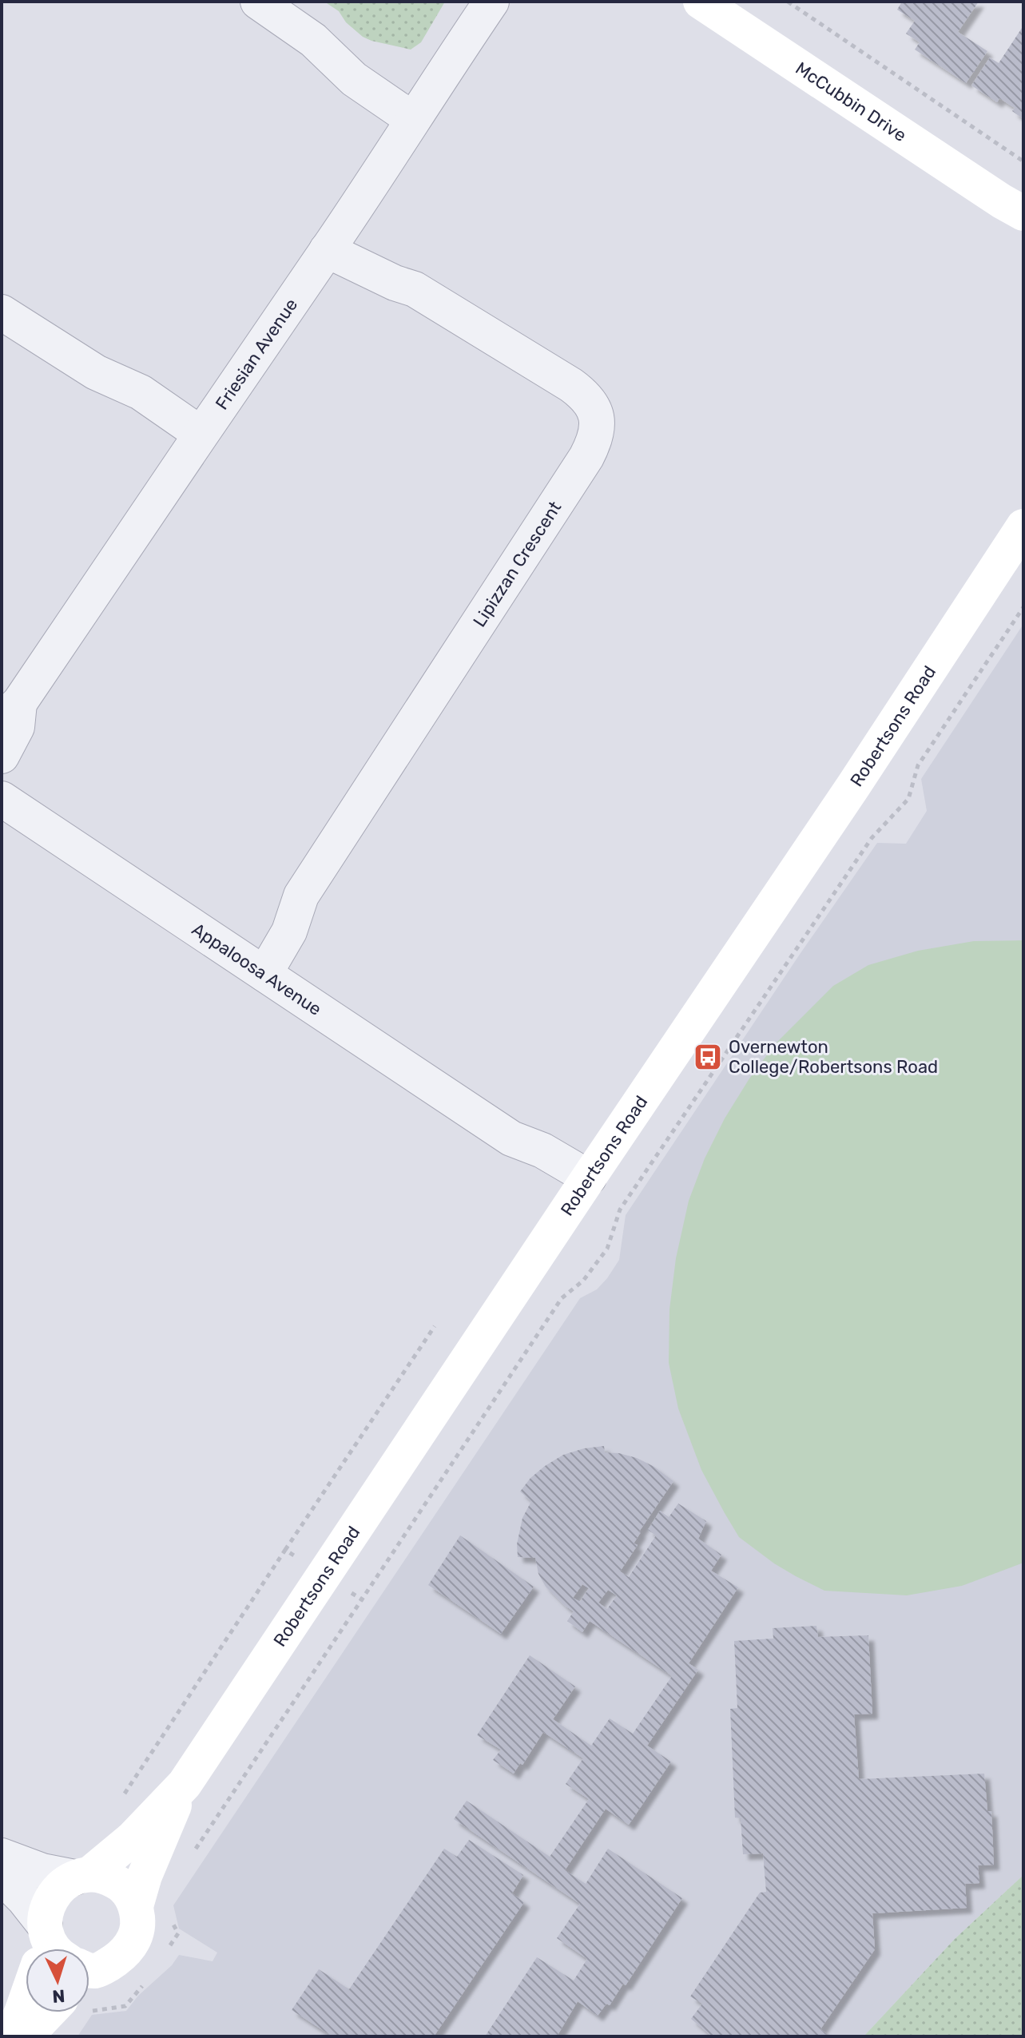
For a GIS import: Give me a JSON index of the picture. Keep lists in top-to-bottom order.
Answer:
{
  "streets": {
    "street": [
      "McCubbin Drive",
      "Friesian Avenue",
      "Lipizzan Crescent",
      "Robertsons Road",
      "Appaloosa Avenue"
    ]
  },
  "crossings": [
    ["Friesian Avenue", "Lipizzan Crescent"],
    ["Lipizzan Crescent", "Appaloosa Avenue"],
    ["Robertsons Road", "Appaloosa Avenue"]
  ],
  "places": {
    "bus stop": ["Overnewton College/Robertsons Road"]
  },
  "north": "bottom"
}
